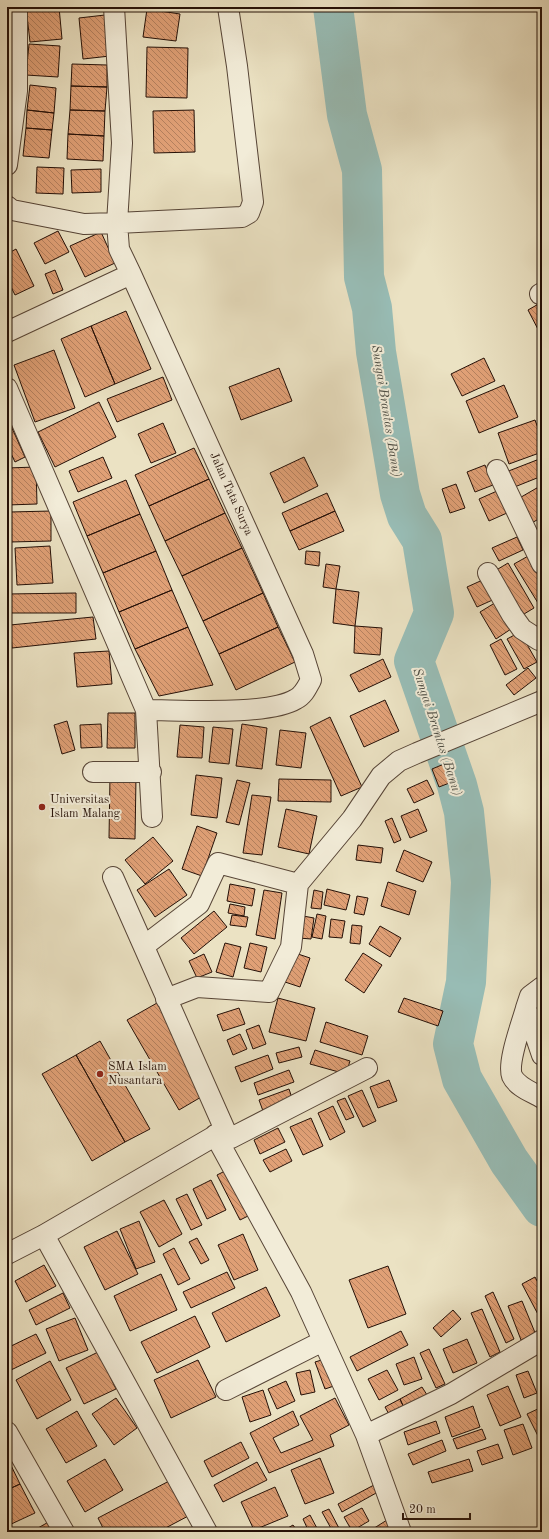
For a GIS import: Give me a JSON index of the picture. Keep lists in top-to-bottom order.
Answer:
{
  "streets": {
    "street": ["Jalan Tata Surya"]
  },
  "water": ["Sungai Brantas (Banu)"],
  "places": ["Universitas Islam Malang", "SMA Islam Nusantara"],
  "scale_bar": "20 m"
}
